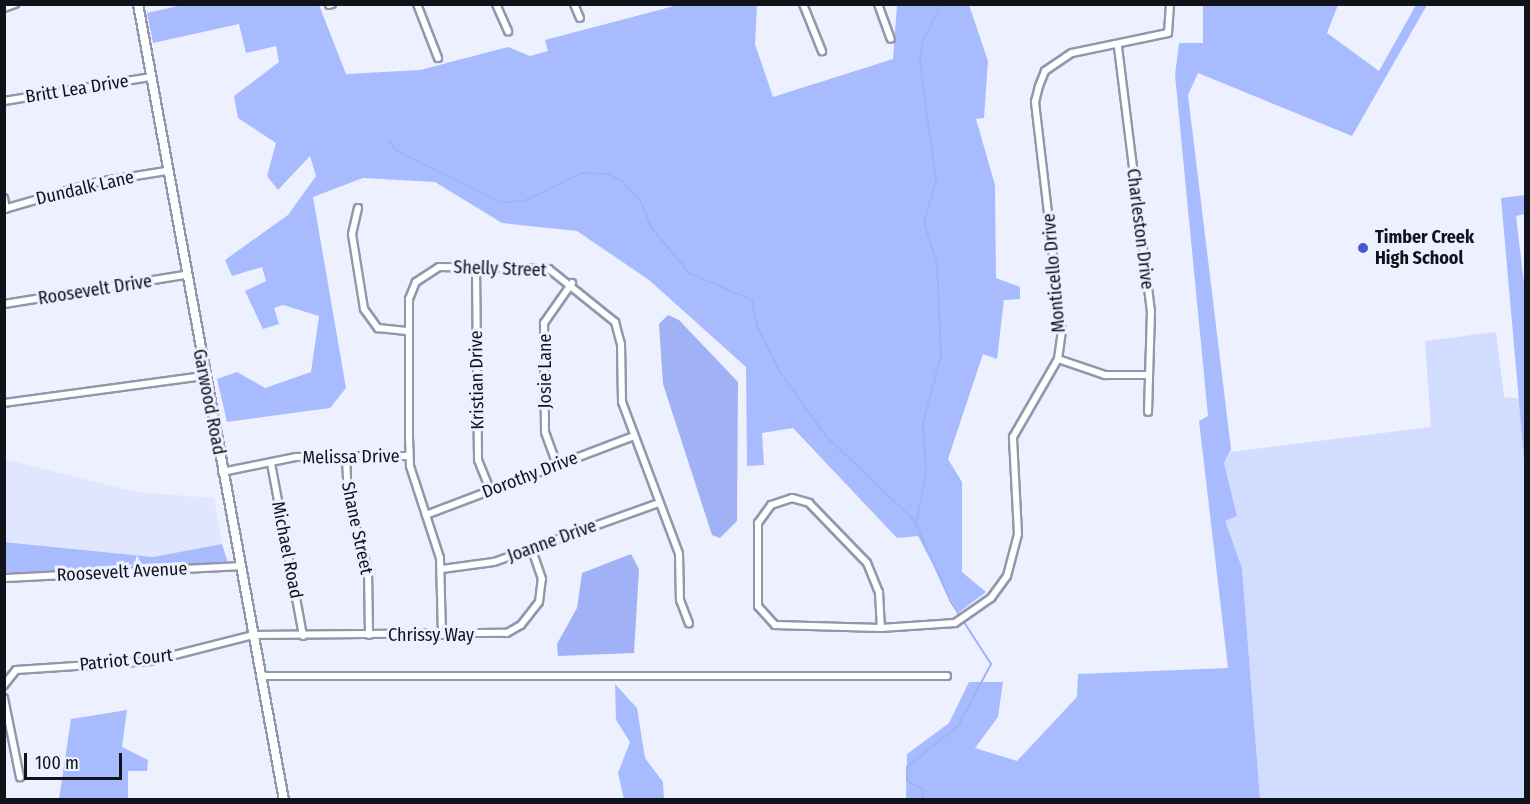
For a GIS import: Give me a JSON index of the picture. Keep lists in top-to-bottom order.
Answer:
{
  "streets": {
    "street": [
      "Britt Lea Drive",
      "Dundalk Lane",
      "Charleston Drive",
      "Shelly Street",
      "Monticello Drive",
      "Roosevelt Drive",
      "Josie Lane",
      "Kristian Drive",
      "Garwood Road",
      "Melissa Drive",
      "Dorothy Drive",
      "Shane Street",
      "Joanne Drive",
      "Michael Road",
      "Roosevelt Avenue",
      "Chrissy Way",
      "Patriot Court"
    ]
  },
  "crossings": [
    ["Britt Lea Drive", "Garwood Road"],
    ["Dundalk Lane", "Garwood Road"],
    ["Charleston Drive", "Monticello Drive"],
    ["Shelly Street", "Josie Lane"],
    ["Shelly Street", "Kristian Drive"],
    ["Shelly Street", "Melissa Drive"],
    ["Shelly Street", "Dorothy Drive"],
    ["Shelly Street", "Joanne Drive"],
    ["Shelly Street", "Chrissy Way"],
    ["Roosevelt Drive", "Garwood Road"],
    ["Josie Lane", "Dorothy Drive"],
    ["Kristian Drive", "Dorothy Drive"],
    ["Garwood Road", "Melissa Drive"],
    ["Garwood Road", "Roosevelt Avenue"],
    ["Garwood Road", "Chrissy Way"],
    ["Garwood Road", "Patriot Court"],
    ["Melissa Drive", "Shane Street"],
    ["Melissa Drive", "Michael Road"],
    ["Shane Street", "Chrissy Way"],
    ["Joanne Drive", "Chrissy Way"],
    ["Michael Road", "Chrissy Way"],
    ["Chrissy Way", "Patriot Court"]
  ],
  "places": ["Timber Creek High School"],
  "scale_bar": "100 m"
}
